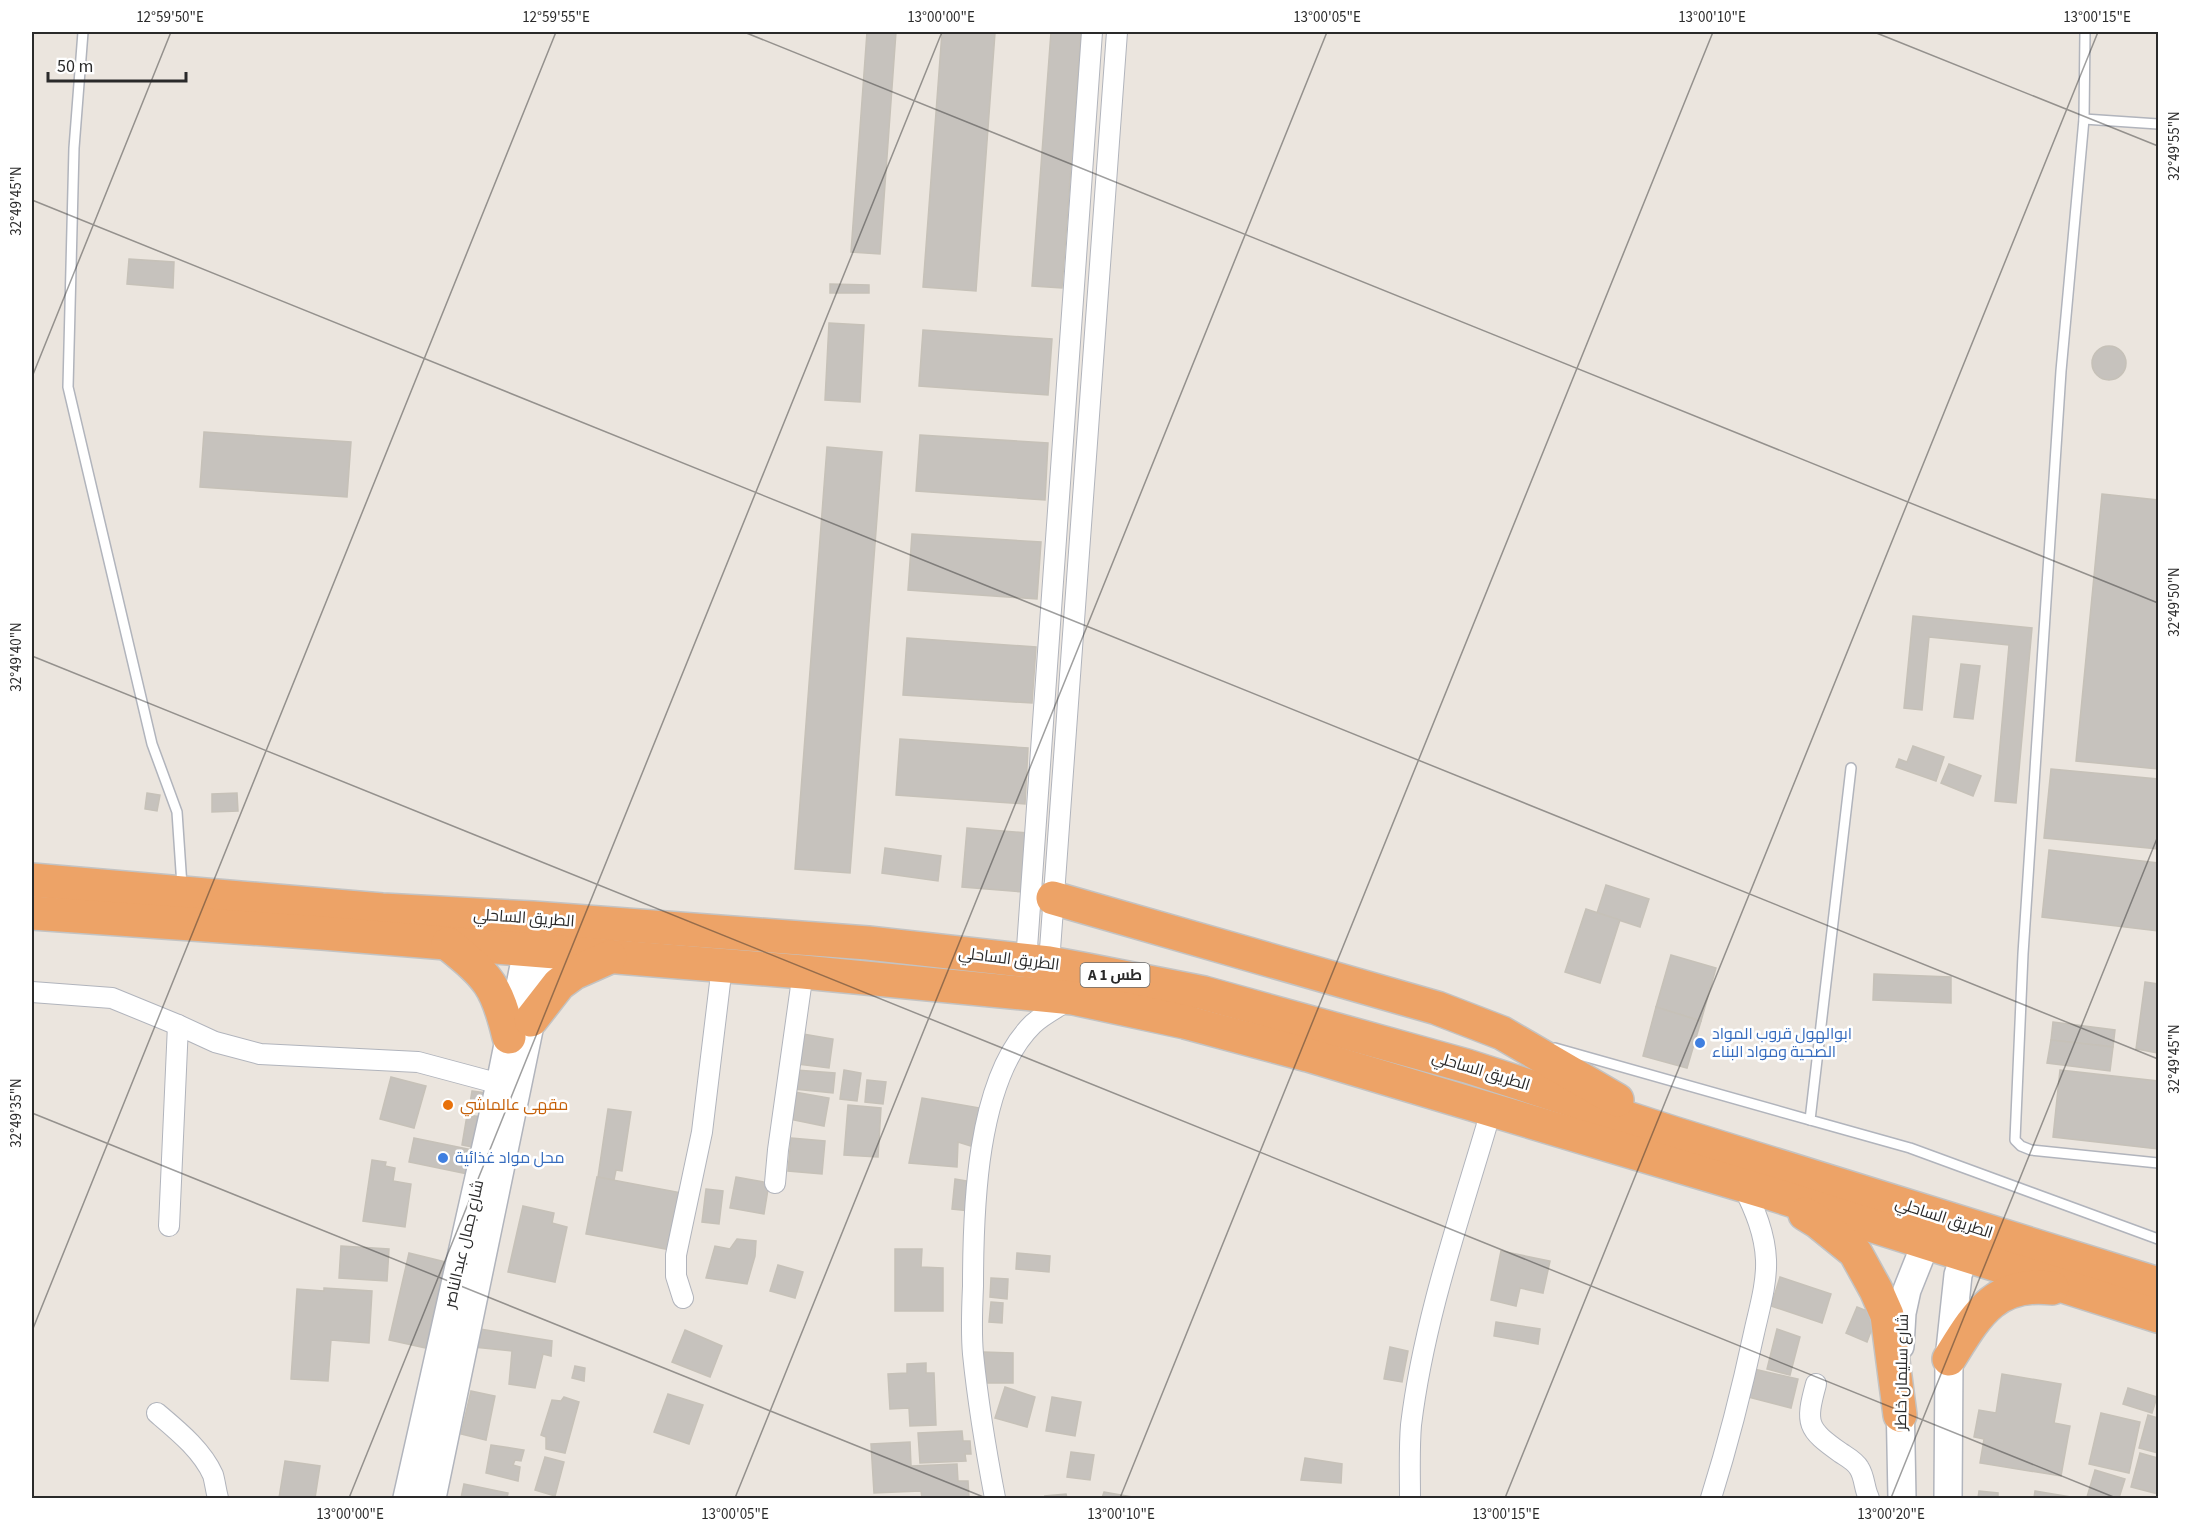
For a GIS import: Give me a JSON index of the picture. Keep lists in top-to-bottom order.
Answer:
{
  "streets": {
    "highway": ["الطريق الساحلي", "A 1 طس"],
    "main road": ["شارع جمال عبدالناصر", "شارع سليمان خاطر"]
  },
  "crossings": [
    ["الطريق الساحلي", "شارع جمال عبدالناصر"],
    ["الطريق الساحلي", "شارع سليمان خاطر"]
  ],
  "places": ["ابوالهول قروب المواد الصحية ومواد البناء", "مقهى عالماشي", "محل مواد غذائية"],
  "scale_bar": "50 m",
  "coordinates": [
    "12°59'50\"E",
    "12°59'55\"E",
    "13°00'00\"E",
    "13°00'05\"E",
    "13°00'10\"E",
    "13°00'15\"E",
    "32°49'55\"N",
    "32°49'45\"N",
    "32°49'50\"N",
    "32°49'40\"N",
    "32°49'35\"N",
    "13°00'20\"E"
  ]
}
